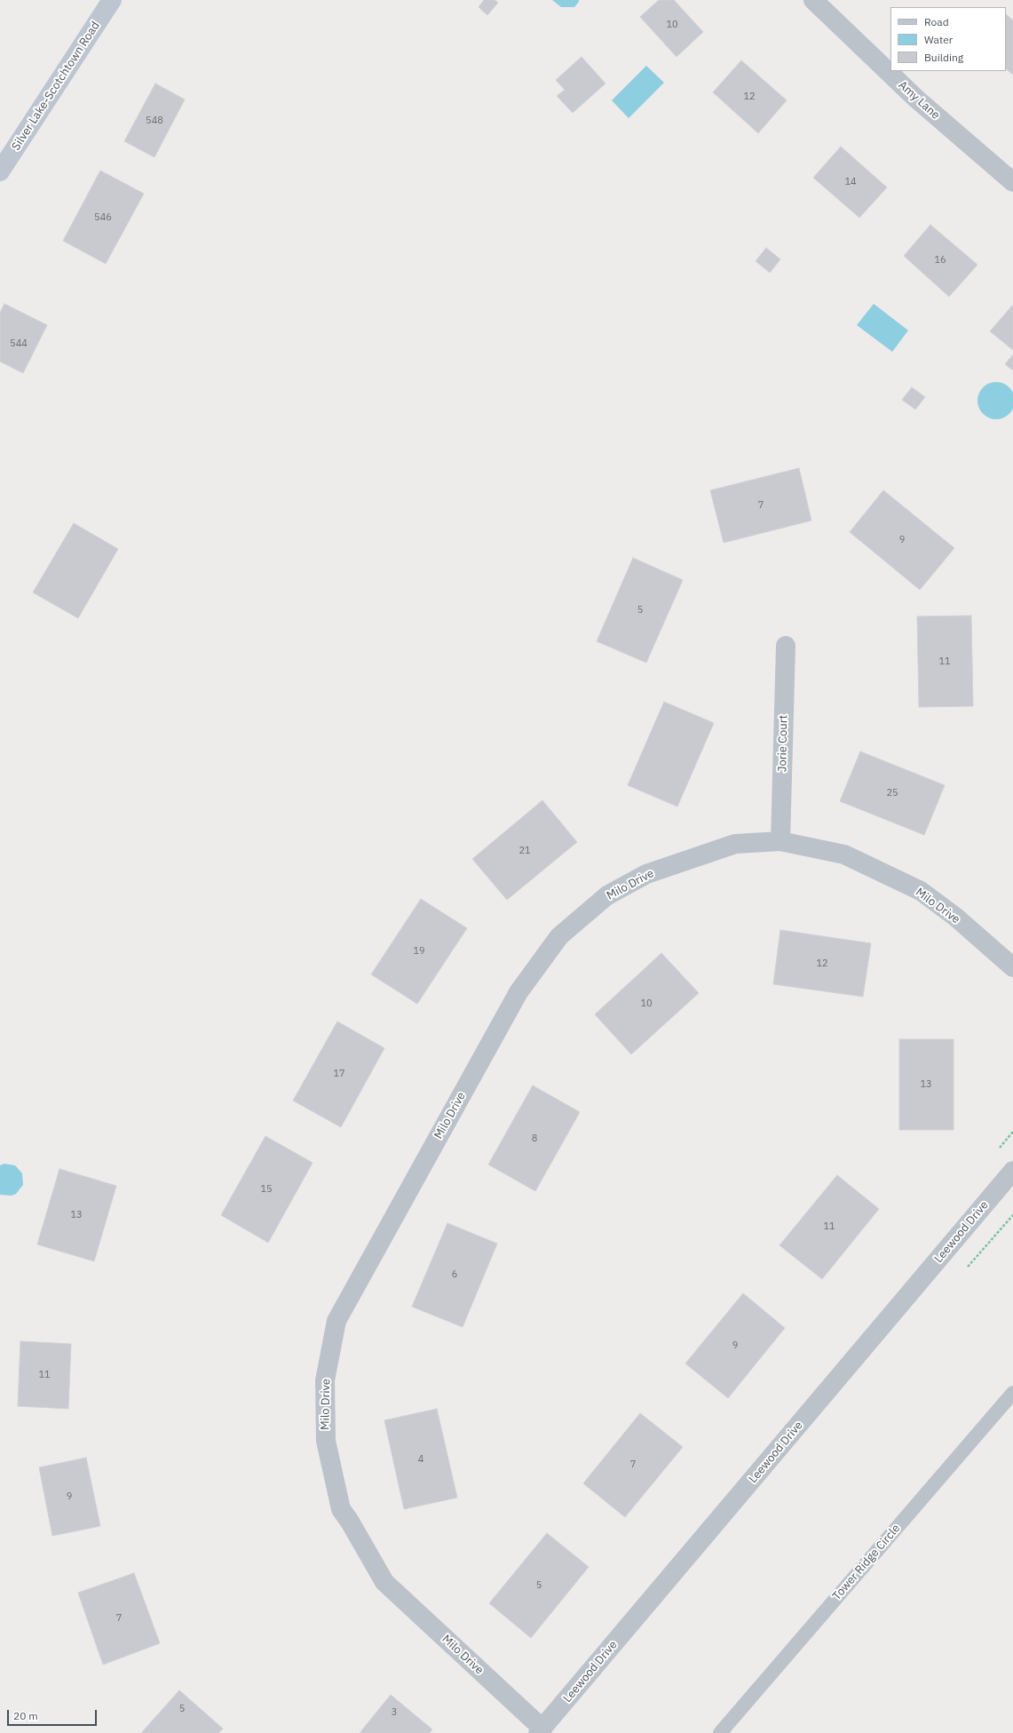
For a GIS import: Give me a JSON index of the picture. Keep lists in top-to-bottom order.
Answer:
{
  "streets": {
    "street": [
      "Silver Lake-Scotchtown Road",
      "Amy Lane",
      "Jorie Court",
      "Milo Drive",
      "Leewood Drive"
    ],
    "lane": ["Tower Ridge Circle"]
  },
  "crossings": [
    ["Jorie Court", "Milo Drive"],
    ["Milo Drive", "Leewood Drive"]
  ],
  "house_numbers": [
    "10",
    "12",
    "548",
    "14",
    "546",
    "16",
    "544",
    "7",
    "9",
    "5",
    "11",
    "25",
    "21",
    "19",
    "12",
    "10",
    "17",
    "13",
    "8",
    "15",
    "13",
    "11",
    "6",
    "9",
    "11",
    "4",
    "7",
    "9",
    "5",
    "7",
    "5",
    "3"
  ],
  "legend": ["Road", "Water", "Building"],
  "scale_bar": "20 m"
}
